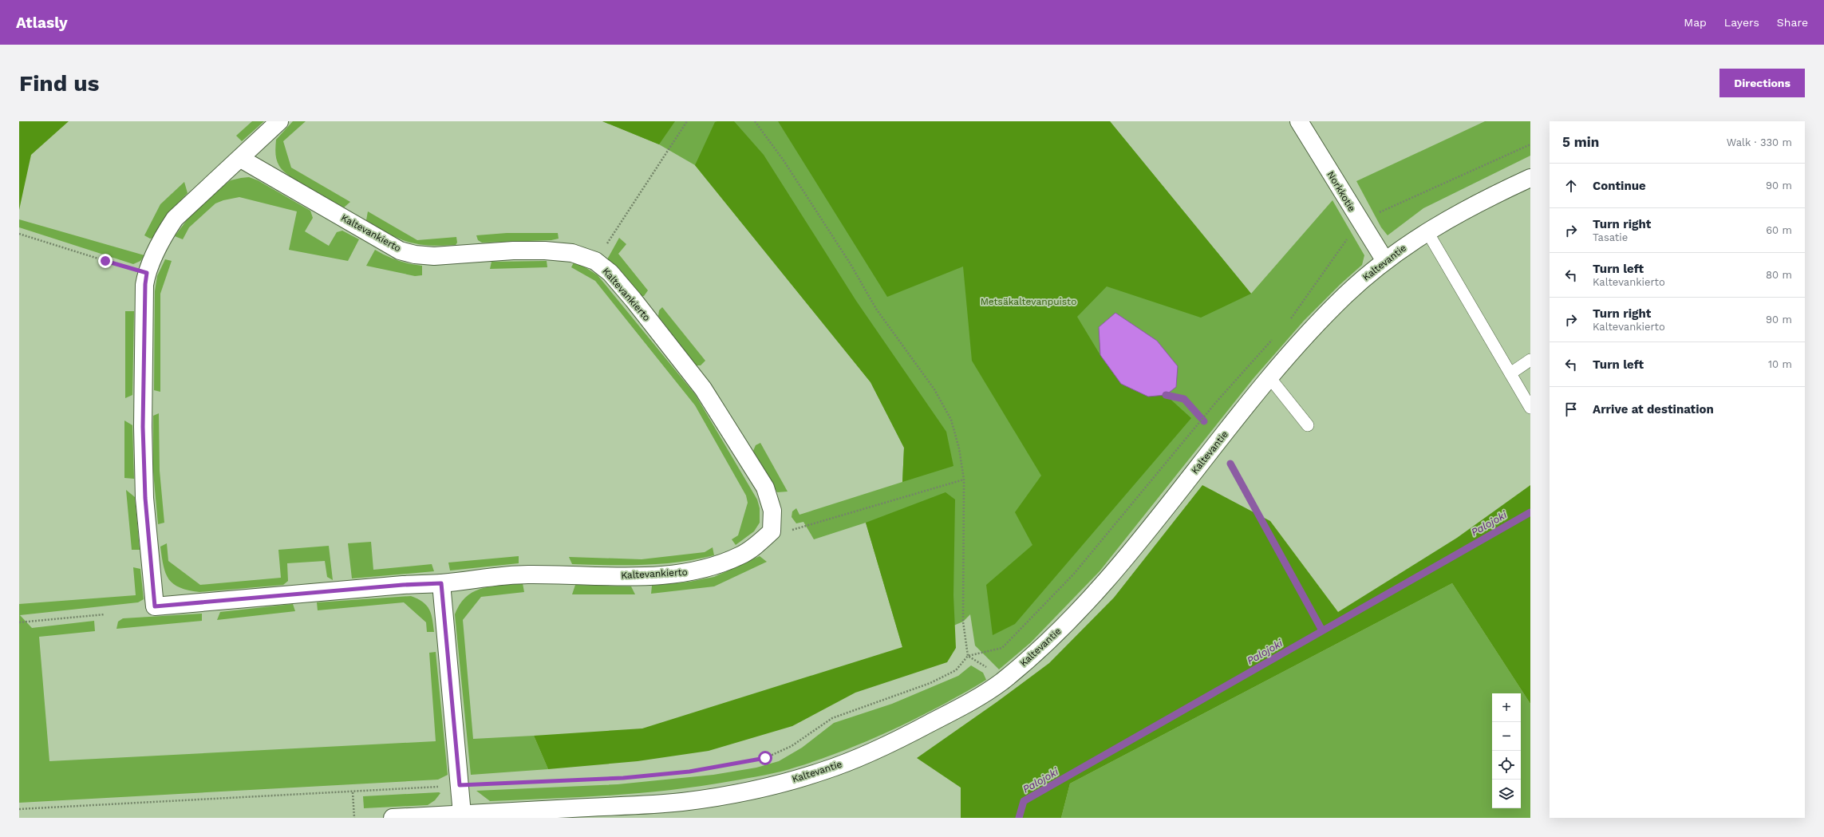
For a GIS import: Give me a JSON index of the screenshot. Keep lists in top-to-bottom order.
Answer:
{
  "streets": {
    "street": ["Norkkotie", "Kaltevankierto", "Kaltevantie"]
  },
  "crossings": [
    ["Norkkotie", "Kaltevantie"]
  ],
  "water": ["Palojoki"],
  "parks": ["Metsäkaltevanpuisto"],
  "page": {
    "header": "Atlasly",
    "nav": ["Map", "Layers", "Share"],
    "buttons": "Directions",
    "title": "Find us",
    "heading": ["5 min", "Walk · 330 m"],
    "list": [
      ["Continue", "90 m"],
      ["Turn right", "Tasatie", "60 m"],
      ["Turn left", "Kaltevankierto", "80 m"],
      ["Turn right", "Kaltevankierto", "90 m"],
      ["Turn left", "10 m"],
      "Arrive at destination"
    ],
    "map_buttons": ["+", "−"]
  }
}
